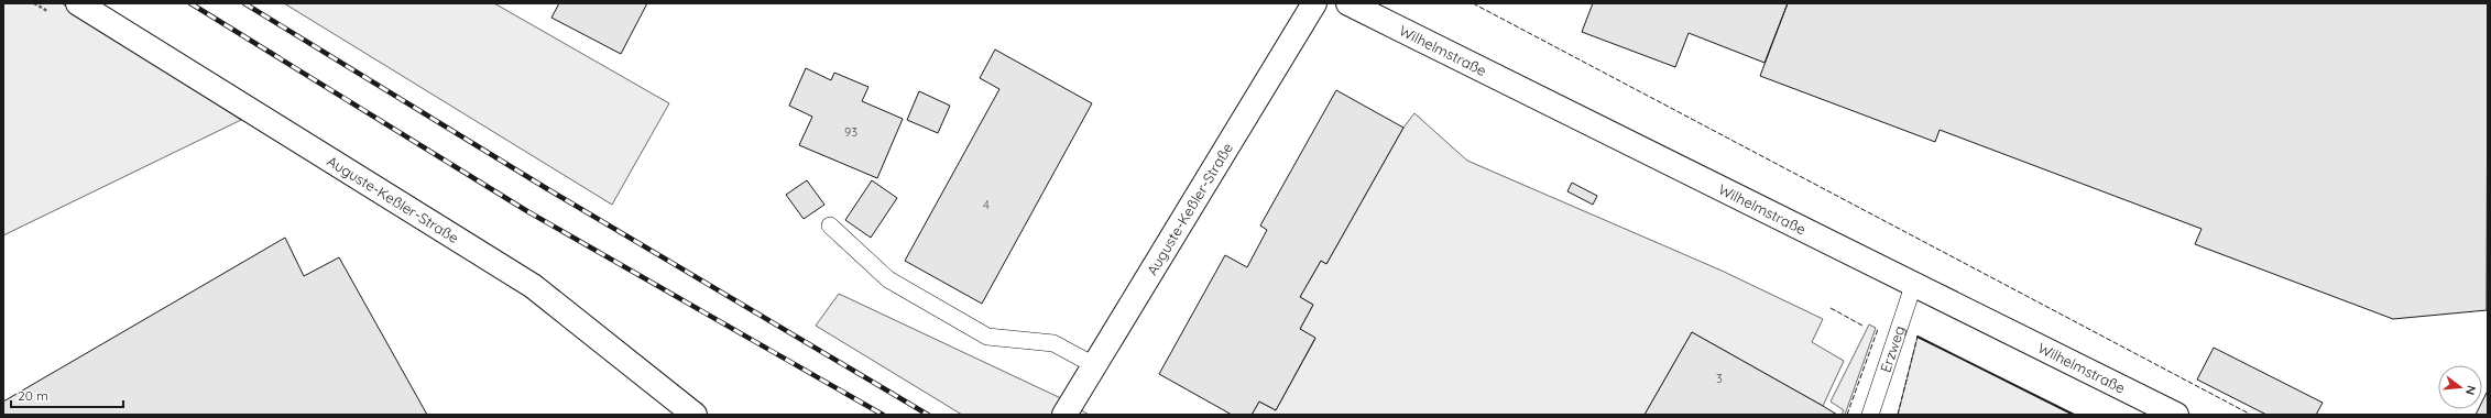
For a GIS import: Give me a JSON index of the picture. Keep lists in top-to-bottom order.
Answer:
{
  "streets": {
    "street": ["Wilhelmstraße", "Auguste-Keßler-Straße"],
    "lane": ["Erzweg"]
  },
  "crossings": [
    ["Wilhelmstraße", "Erzweg"]
  ],
  "house_numbers": ["93", "4", "3"],
  "scale_bar": "20 m",
  "north": "right"
}
